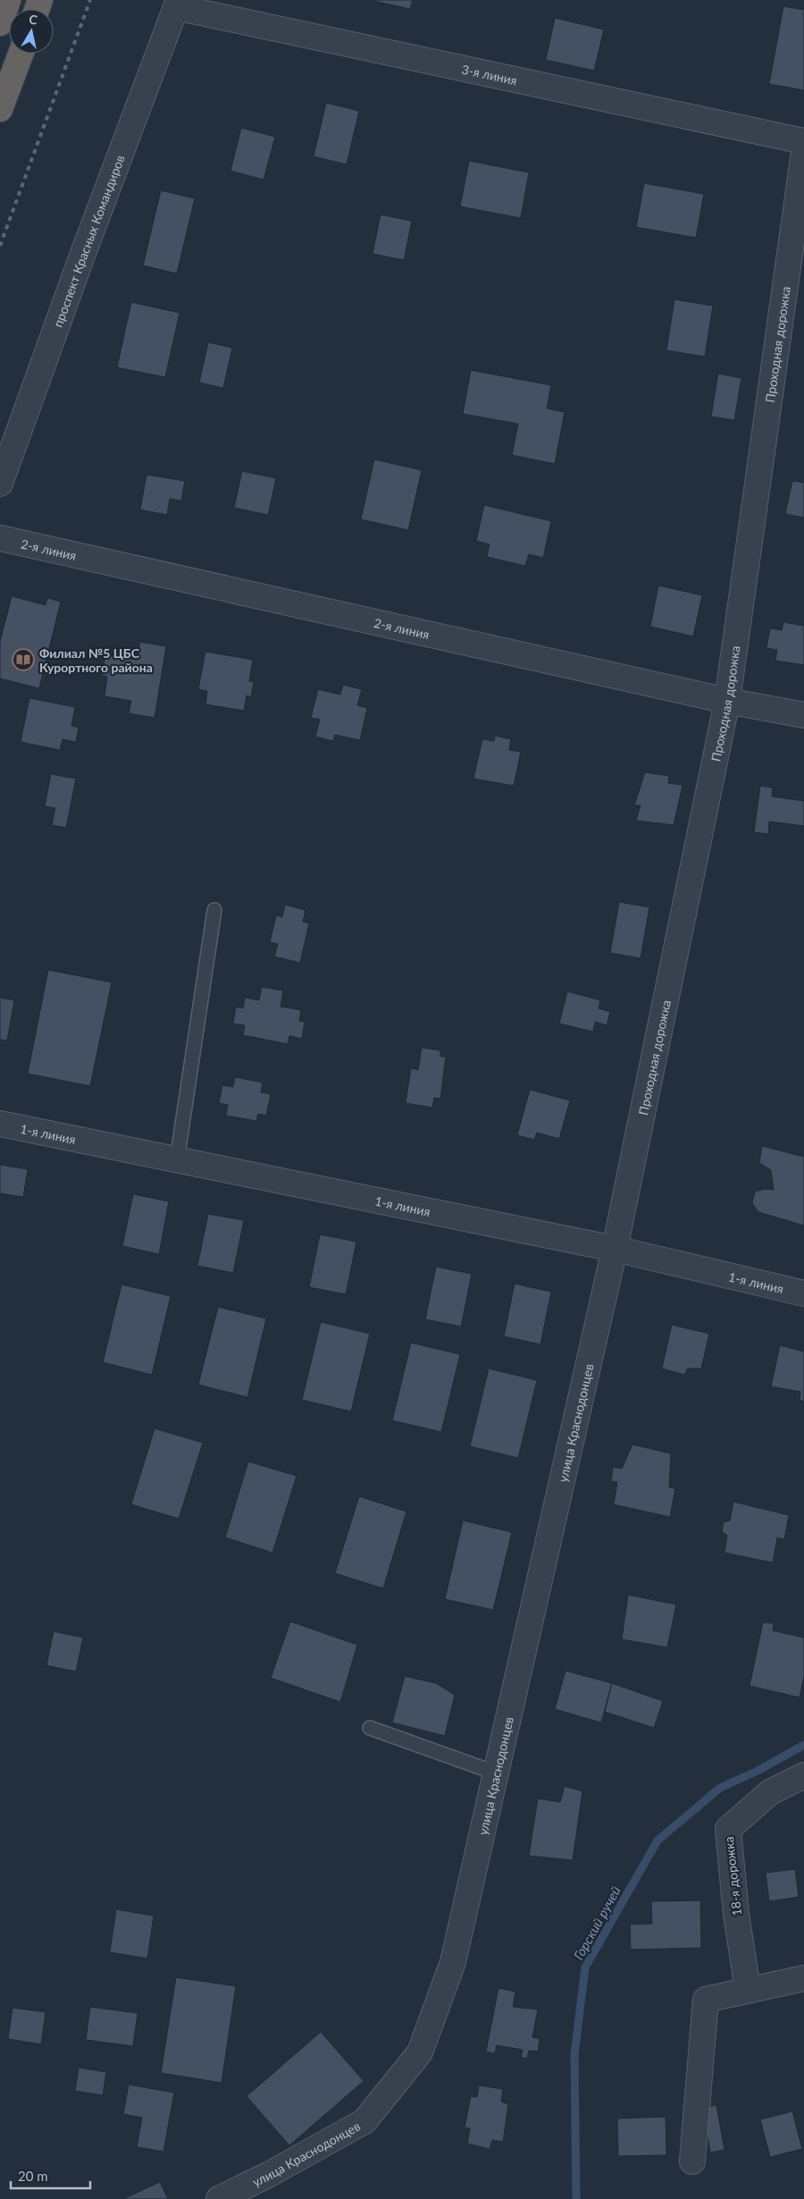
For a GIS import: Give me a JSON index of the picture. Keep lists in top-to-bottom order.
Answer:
{
  "streets": {
    "street": [
      "3-я линия",
      "проспект Красных Командиров",
      "Проходная дорожка",
      "2-я линия",
      "1-я линия",
      "улица Краснодонцев",
      "18-я дорожка"
    ]
  },
  "crossings": [
    ["3-я линия", "проспект Красных Командиров"],
    ["Проходная дорожка", "2-я линия"],
    ["Проходная дорожка", "1-я линия"],
    ["Проходная дорожка", "улица Краснодонцев"],
    ["1-я линия", "улица Краснодонцев"]
  ],
  "water": ["Горский ручей"],
  "places": {
    "library": ["Филиал №5 ЦБС Курортного района"]
  },
  "scale_bar": "20 m",
  "north": "top"
}
